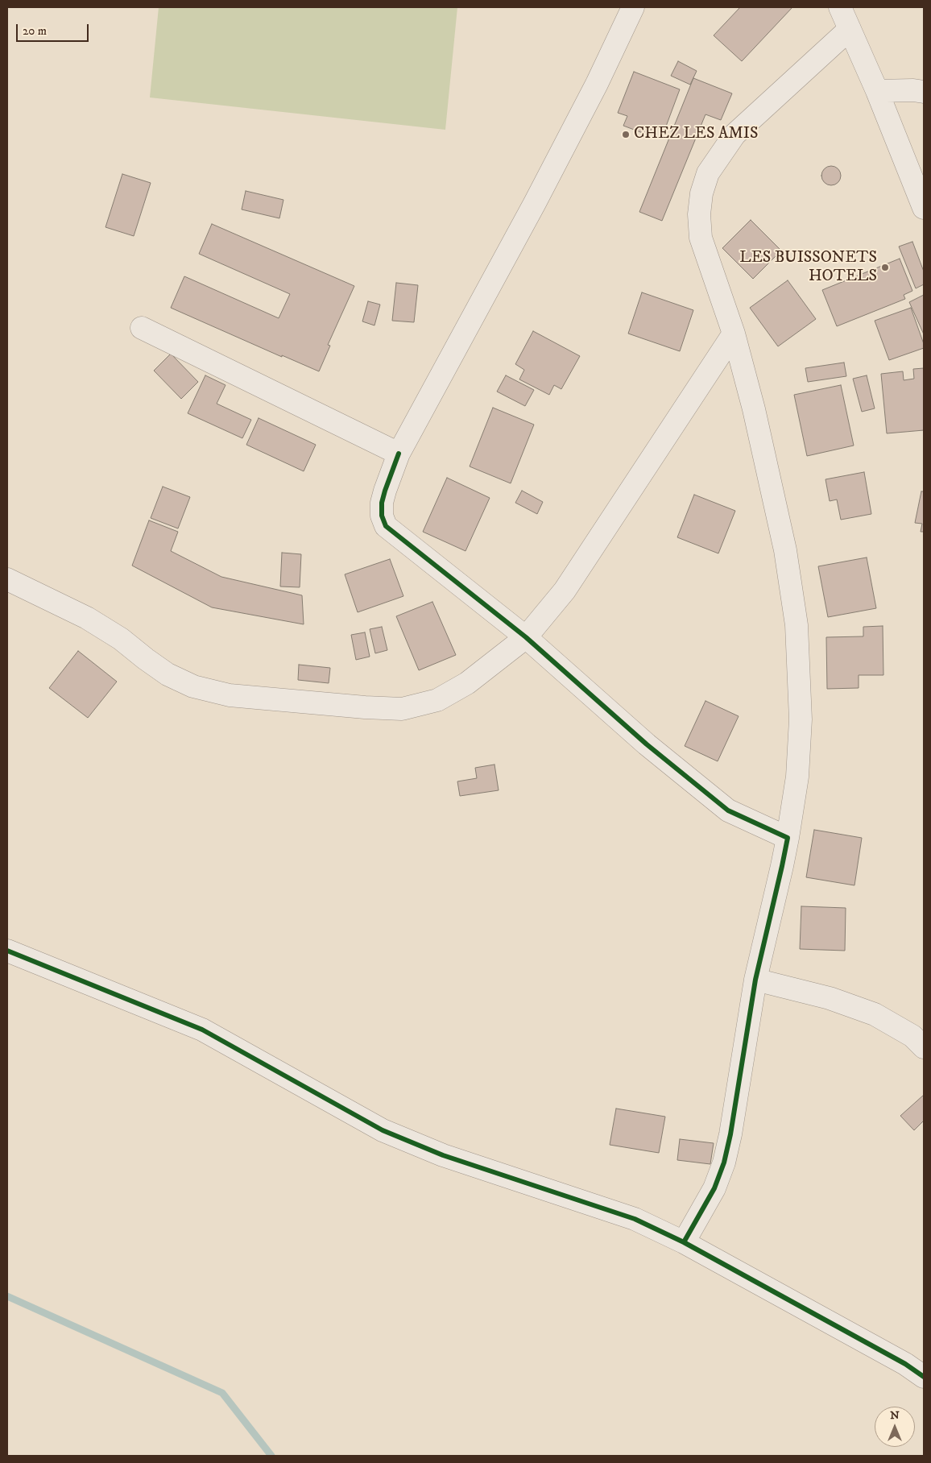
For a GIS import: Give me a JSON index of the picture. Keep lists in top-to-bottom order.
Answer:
{
  "places": ["CHEZ LES AMIS", "LES BUISSONETS HOTELS"],
  "scale_bar": "20 m",
  "north": "top"
}
